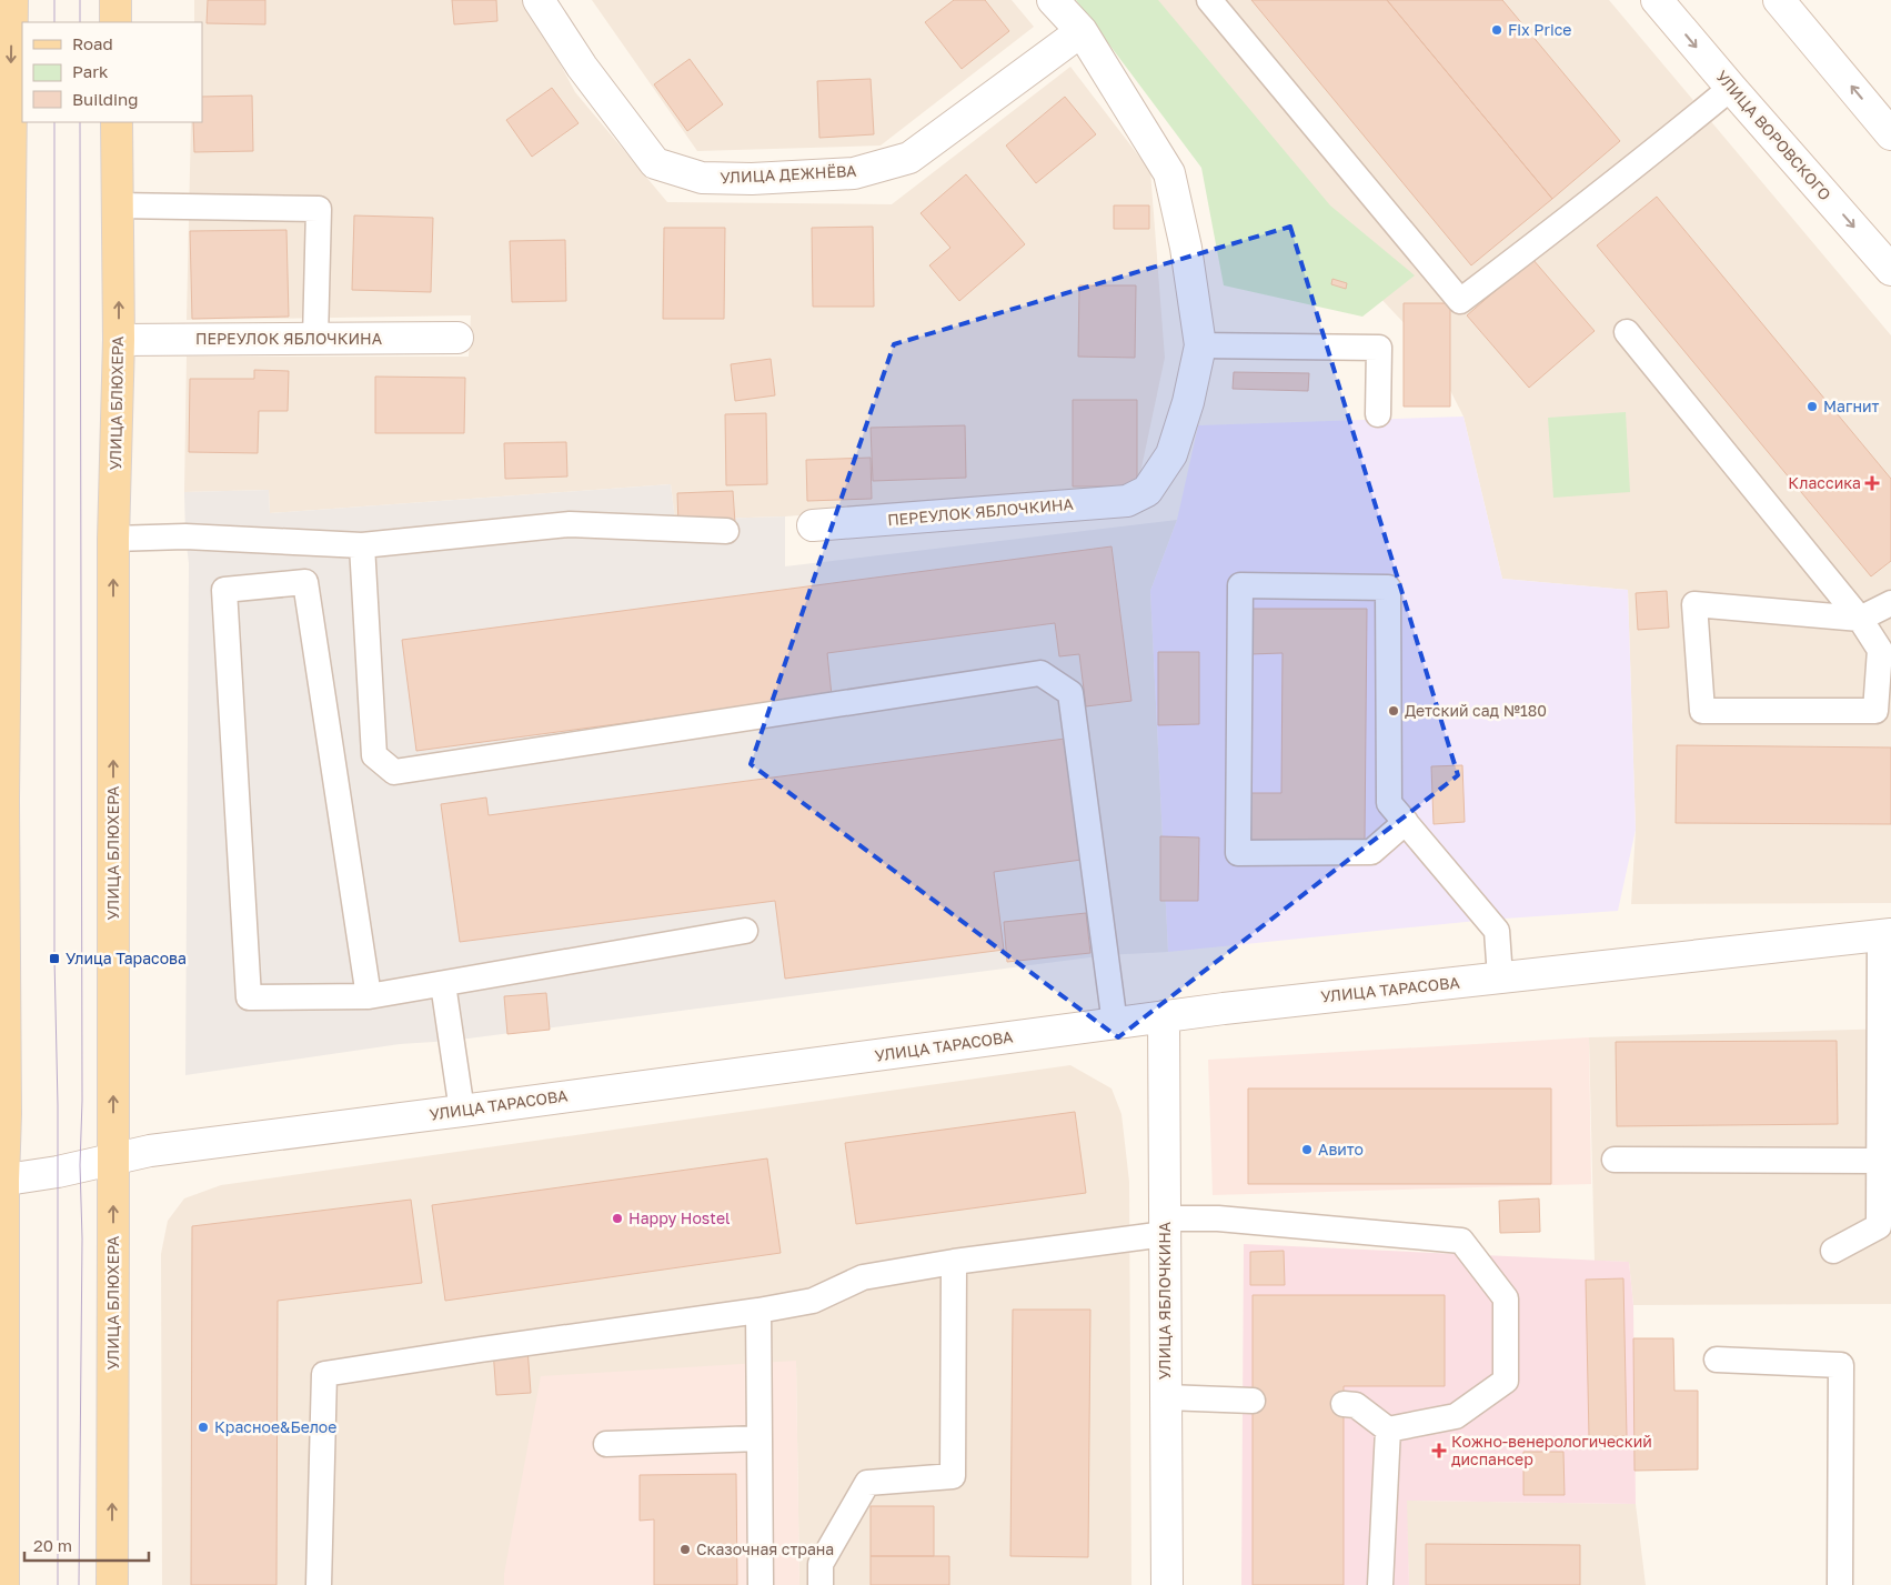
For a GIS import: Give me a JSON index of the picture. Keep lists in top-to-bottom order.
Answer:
{
  "streets": {
    "main road": ["УЛИЦА БЛЮХЕРА"],
    "street": [
      "УЛИЦА ВОРОВСКОГО",
      "УЛИЦА ДЕЖНЁВА",
      "ПЕРЕУЛОК ЯБЛОЧКИНА",
      "УЛИЦА ТАРАСОВА",
      "УЛИЦА ЯБЛОЧКИНА"
    ]
  },
  "crossings": [
    ["ПЕРЕУЛОК ЯБЛОЧКИНА", "УЛИЦА БЛЮХЕРА"],
    ["УЛИЦА БЛЮХЕРА", "УЛИЦА ТАРАСОВА"],
    ["УЛИЦА ТАРАСОВА", "УЛИЦА ЯБЛОЧКИНА"]
  ],
  "places": {
    "other": [
      "Fix Price",
      "Магнит",
      "Детский сад №180",
      "Авито",
      "Happy Hostel",
      "Красное&Белое",
      "Сказочная страна"
    ],
    "health": ["Классика", "Кожно-венерологический диспансер"],
    "transit": ["Улица Тарасова"]
  },
  "legend": ["Road", "Park", "Building"],
  "scale_bar": "20 m"
}
